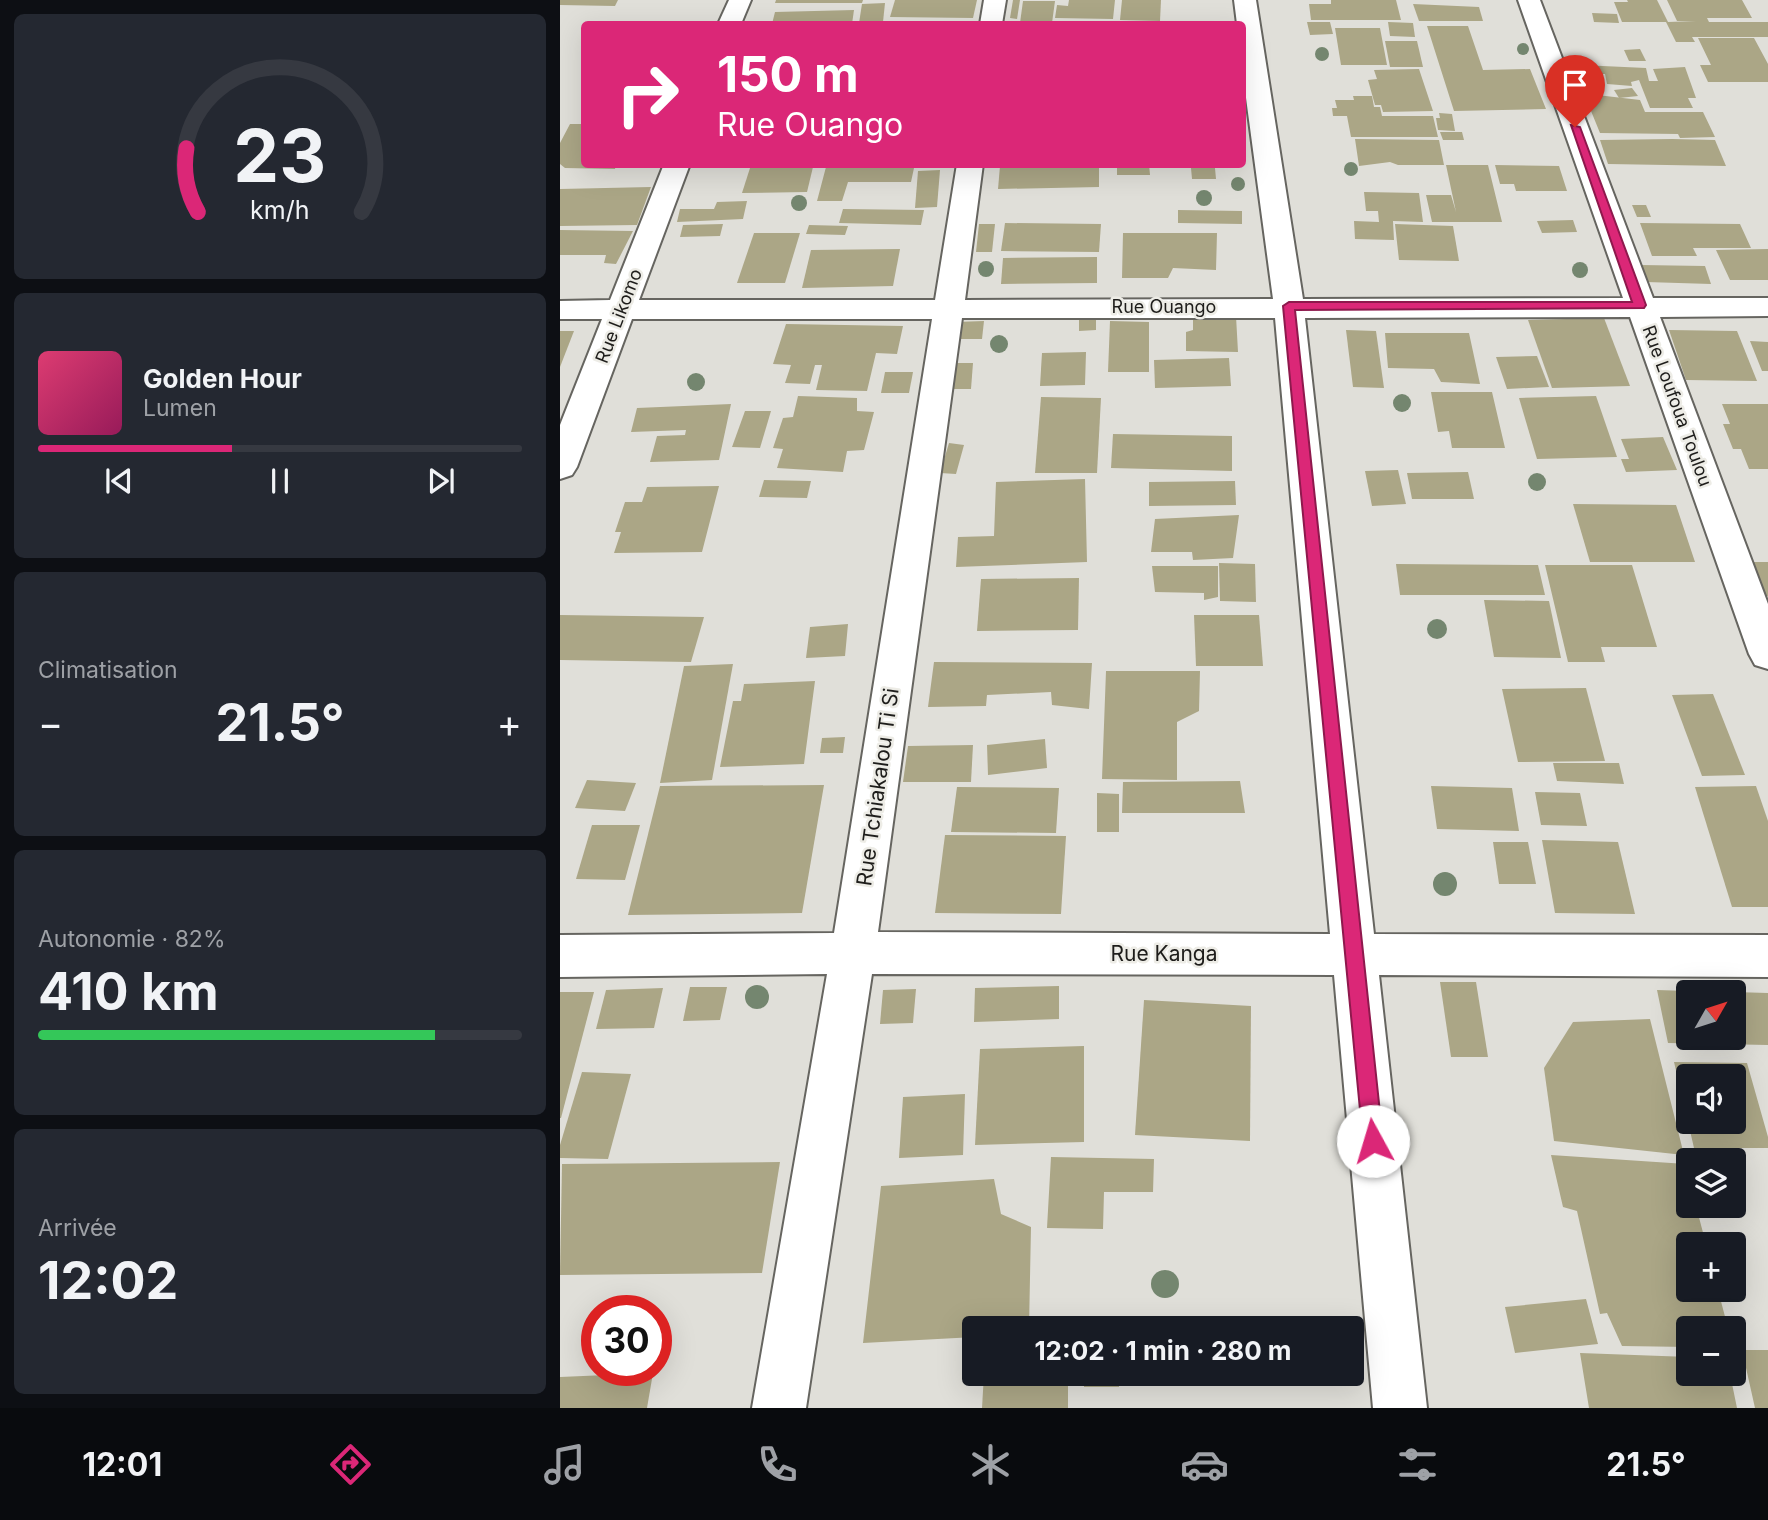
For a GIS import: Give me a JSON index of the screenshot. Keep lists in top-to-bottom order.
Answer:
{
  "streets": {
    "street": [
      "Rue Ouango",
      "Rue Likomo",
      "Rue Loufoua Toulou",
      "Rue Tchiakalou Ti Si",
      "Rue Kanga"
    ]
  },
  "crossings": [
    ["Rue Ouango", "Rue Likomo"],
    ["Rue Ouango", "Rue Loufoua Toulou"],
    ["Rue Ouango", "Rue Tchiakalou Ti Si"],
    ["Rue Tchiakalou Ti Si", "Rue Kanga"]
  ],
  "north": "top right",
  "page": {
    "turn": ["150 m", "Rue Ouango"],
    "song": ["Golden Hour", "Lumen"],
    "tile": [
      "Climatisation",
      ["Autonomie · 82%", "410 km"],
      ["Arrivée", "12:02"]
    ],
    "heat": ["−", "21.5°", "+"],
    "map_buttons": ["+", "−"],
    "limit": "30",
    "trip": "12:02 · 1 min · 280 m",
    "tabs": ["12:01", "21.5°"],
    "gauge": ["23", "km/h"]
  }
}
